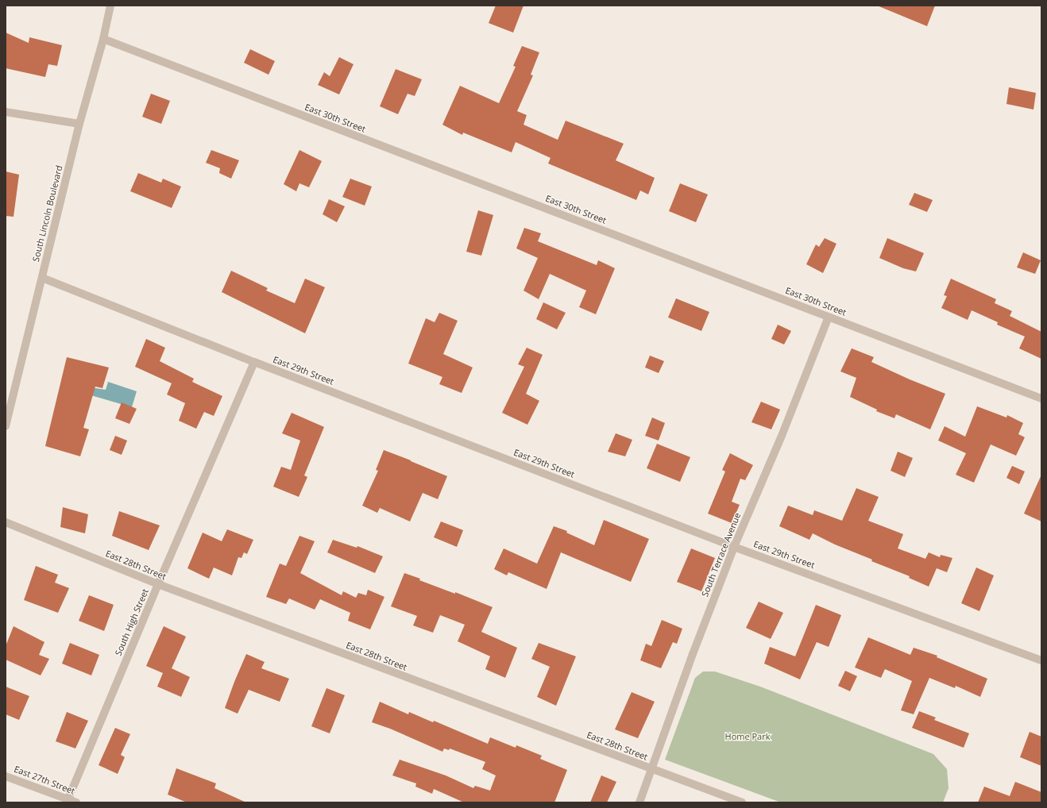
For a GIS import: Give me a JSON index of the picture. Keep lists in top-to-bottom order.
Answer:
{
  "streets": {
    "street": [
      "East 30th Street",
      "South Lincoln Boulevard",
      "East 29th Street",
      "South Terrace Avenue",
      "East 28th Street",
      "South High Street",
      "East 27th Street"
    ]
  },
  "crossings": [
    ["East 30th Street", "South Lincoln Boulevard"],
    ["East 30th Street", "South Terrace Avenue"],
    ["South Lincoln Boulevard", "East 29th Street"],
    ["East 29th Street", "South Terrace Avenue"],
    ["East 29th Street", "South High Street"],
    ["South Terrace Avenue", "East 28th Street"],
    ["East 28th Street", "South High Street"],
    ["South High Street", "East 27th Street"]
  ],
  "parks": ["Home Park"]
}
